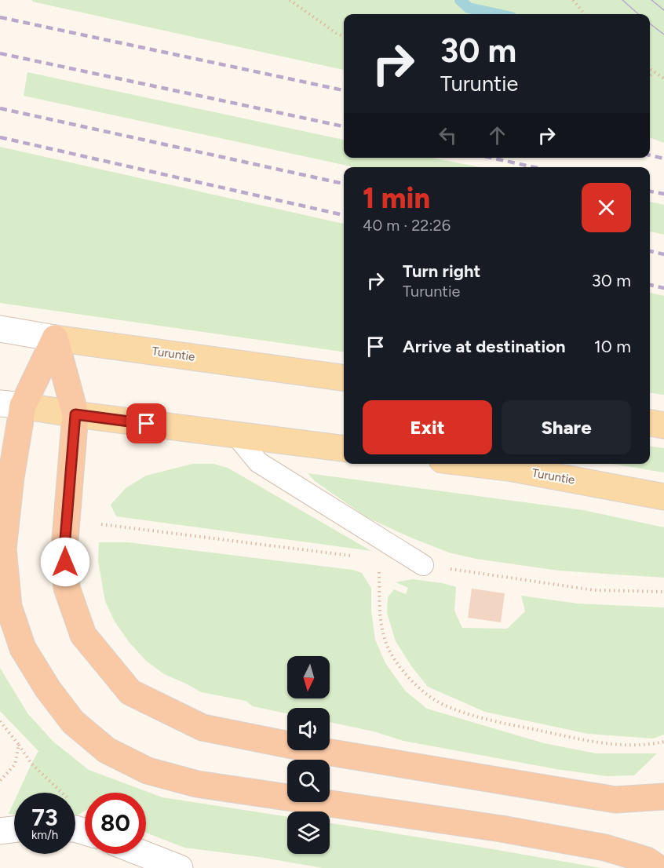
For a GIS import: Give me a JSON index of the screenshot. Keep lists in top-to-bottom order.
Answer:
{
  "streets": {
    "main road": ["Turuntie"]
  },
  "north": "bottom",
  "page": {
    "turn": ["30 m", "Turuntie"],
    "heading": ["1 min", "40 m · 22:26"],
    "list": [
      {
        "name": "Turn right",
        "note": "Turuntie",
        "value": "30 m"
      },
      {
        "name": "Arrive at destination",
        "value": "10 m"
      }
    ],
    "buttons": ["Exit", "Share"],
    "speed": "73 km/h",
    "limit": "80"
  }
}
